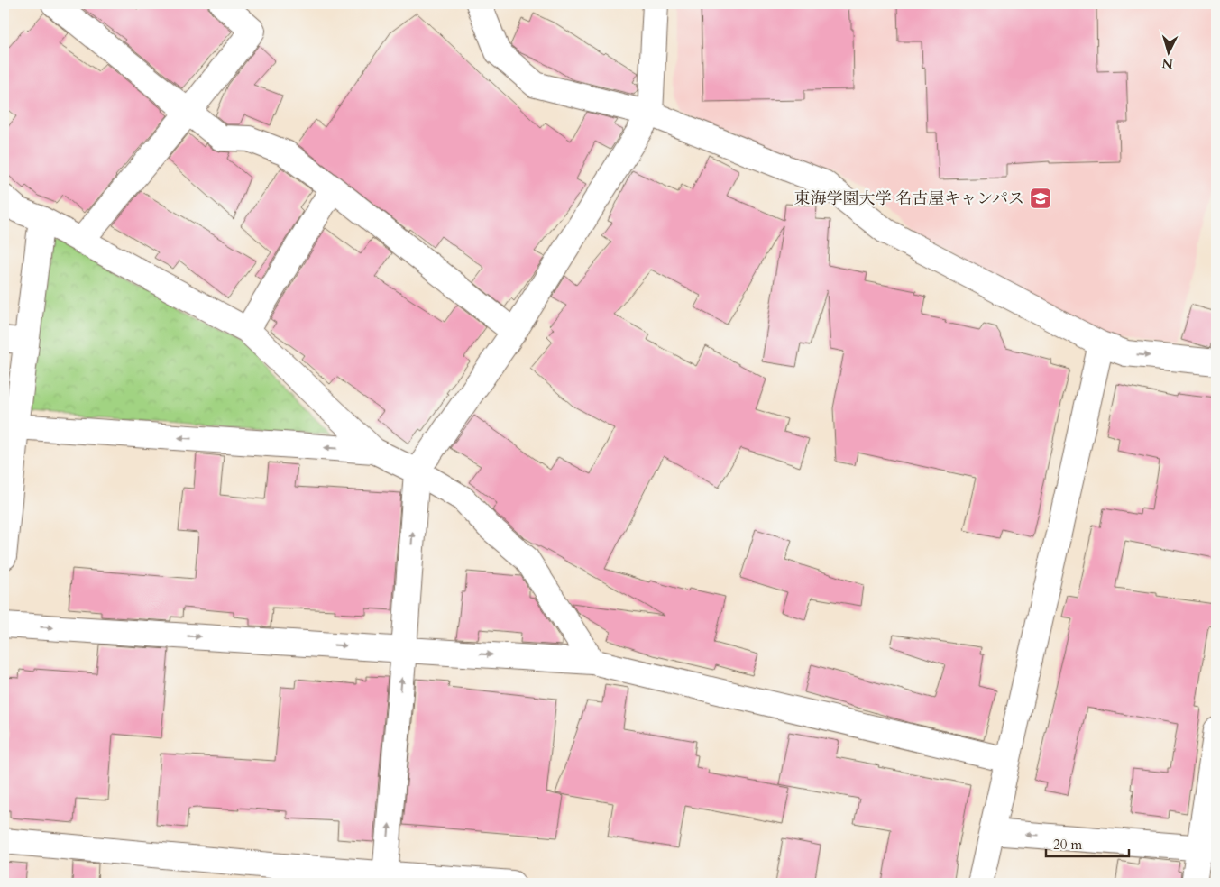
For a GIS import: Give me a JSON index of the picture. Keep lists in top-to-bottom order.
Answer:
{
  "places": {
    "school or university": ["東海学園大学 名古屋キャンパス"]
  },
  "scale_bar": "20 m",
  "north": "bottom"
}
